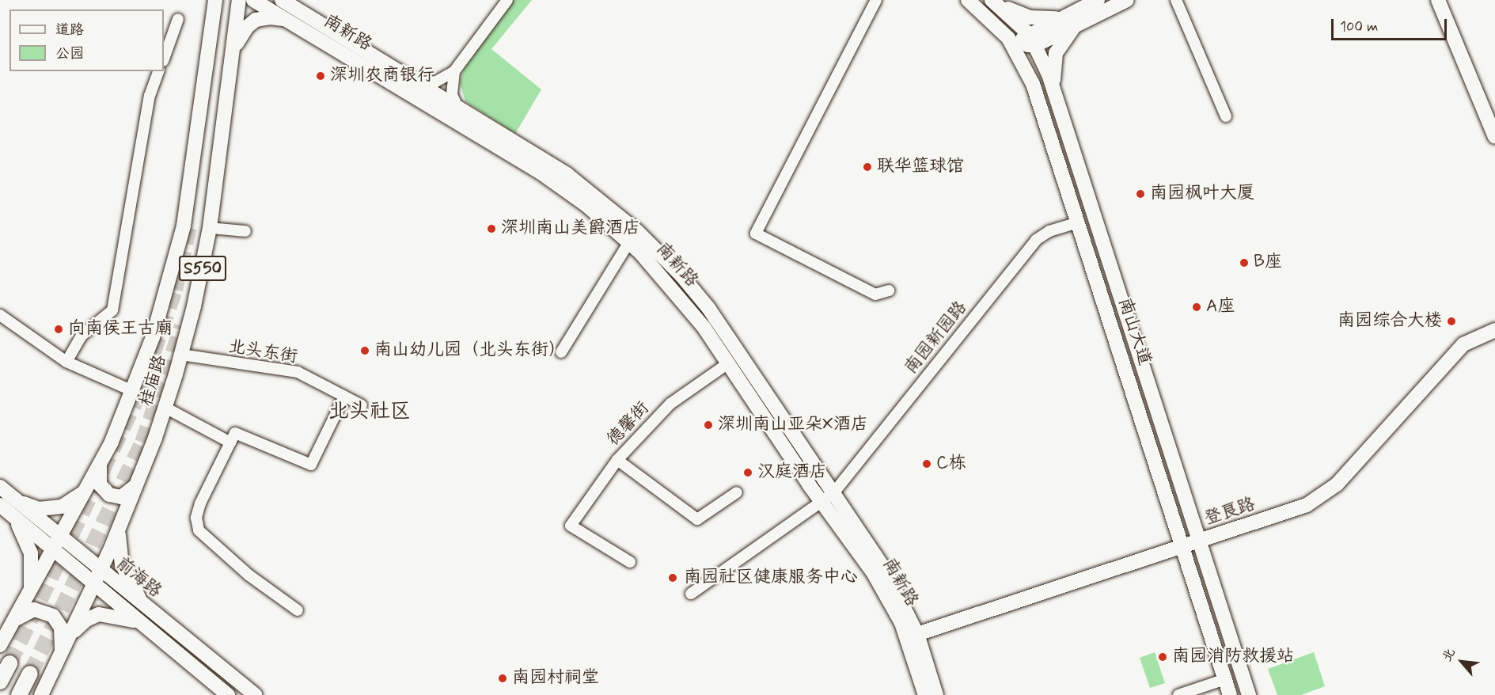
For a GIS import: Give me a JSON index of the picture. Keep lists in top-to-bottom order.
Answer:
{
  "streets": {
    "main road": [
      "南新路",
      "S550",
      "南山大道",
      "桂庙路",
      "登良路",
      "前海路"
    ],
    "street": ["南园新园路", "北头东街", "德馨街"]
  },
  "crossings": [
    ["南新路", "南园新园路"],
    ["南新路", "德馨街"],
    ["南新路", "登良路"],
    ["南山大道", "南园新园路"],
    ["南山大道", "登良路"],
    ["北头东街", "桂庙路"],
    ["桂庙路", "前海路"]
  ],
  "districts": ["北头社区"],
  "places": [
    "深圳农商银行",
    "联华篮球馆",
    "南园枫叶大厦",
    "深圳南山美爵酒店",
    "B座",
    "A座",
    "南园综合大楼",
    "向南侯王古廟",
    "南山幼儿园（北头东街）",
    "深圳南山亚朵X酒店",
    "C栋",
    "汉庭酒店",
    "南园社区健康服务中心",
    "南园消防救援站",
    "南园村祠堂"
  ],
  "legend": ["道路", "公园"],
  "scale_bar": "100 m",
  "north": "top left"
}
